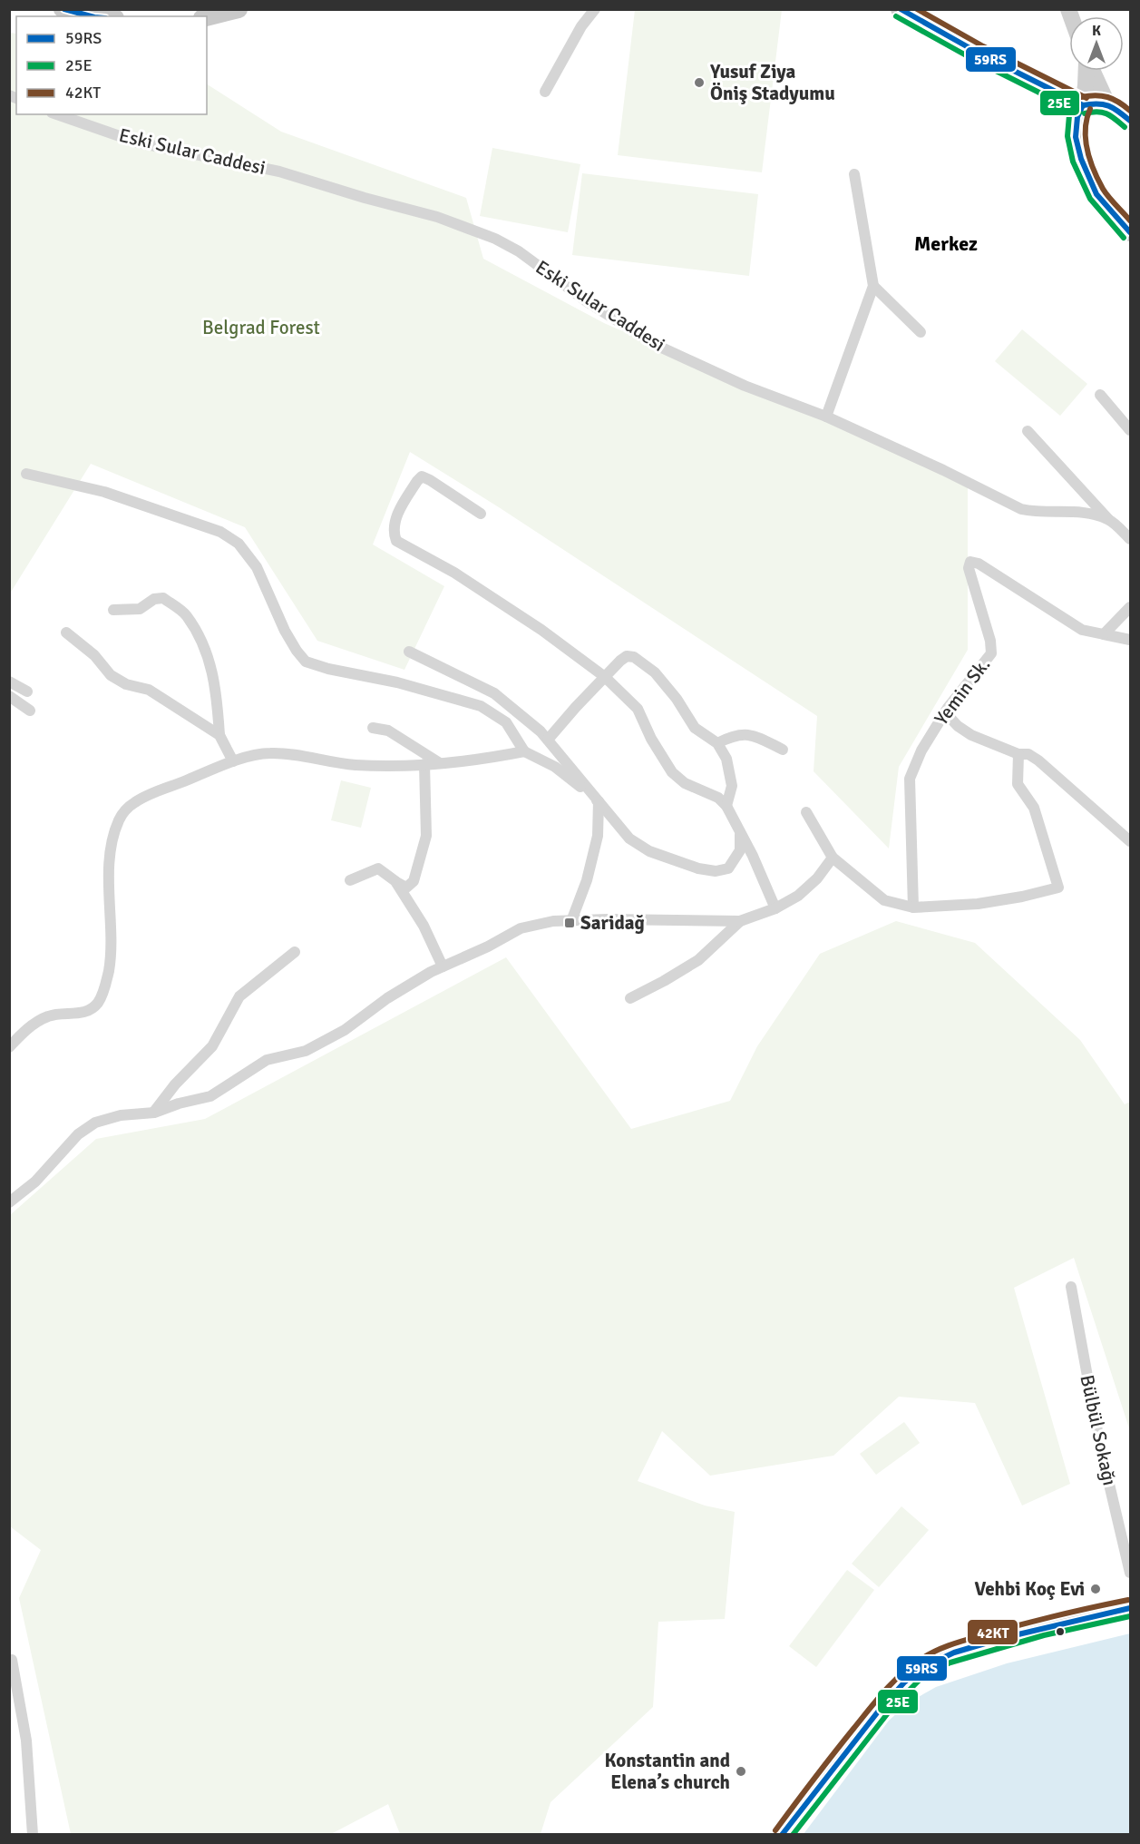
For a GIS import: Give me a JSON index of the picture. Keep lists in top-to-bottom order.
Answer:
{
  "streets": {
    "street": ["Eski Sular Caddesi", "Yemin Sk.", "Bülbül Sokağı"]
  },
  "districts": ["Merkez"],
  "parks": ["Belgrad Forest"],
  "places": {
    "other": ["Yusuf Ziya Öniş Stadyumu", "Vehbi Koç Evi", "Konstantin and Elena’s church"],
    "transit": ["Saridağ"]
  },
  "lines": ["transit line 59RS", "transit line 42KT", "transit line 25E"],
  "legend": ["59RS", "25E", "42KT"],
  "north": "top"
}
